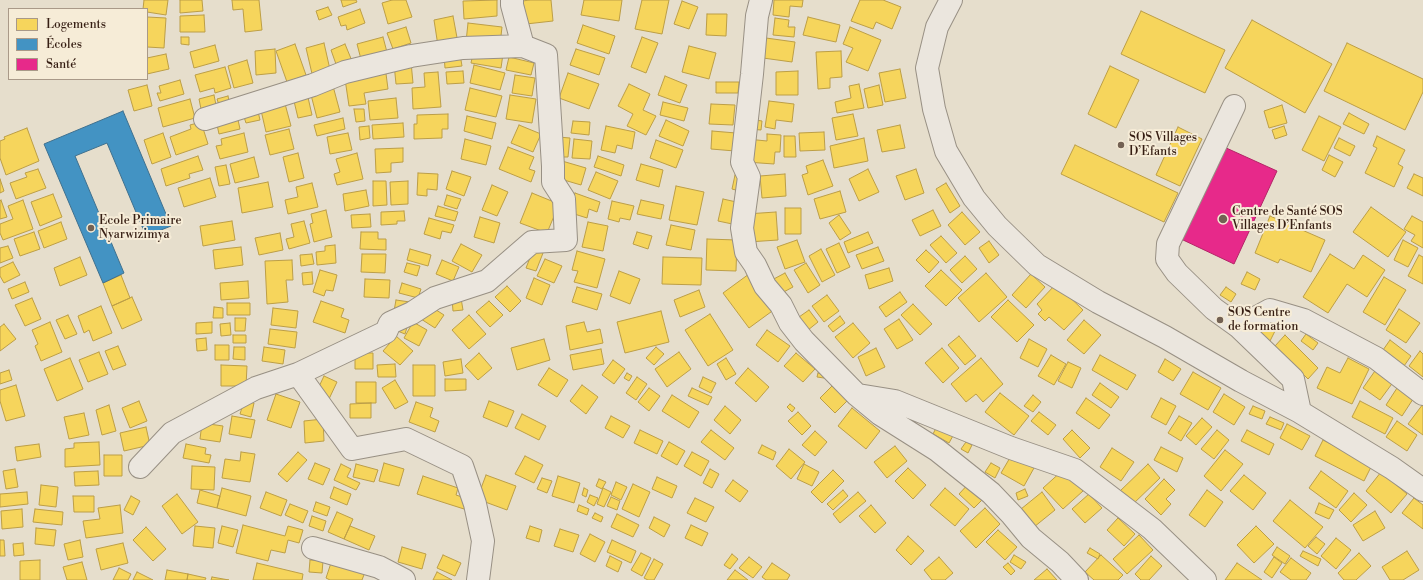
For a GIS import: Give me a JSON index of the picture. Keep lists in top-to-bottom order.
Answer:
{
  "places": [
    "SOS Villages D’Efants",
    "Centre de Santé SOS Villages D’Enfants",
    "Ecole Primaire Nyarwizimya",
    "SOS Centre de formation"
  ],
  "legend": ["Logements", "Écoles", "Santé"]
}
